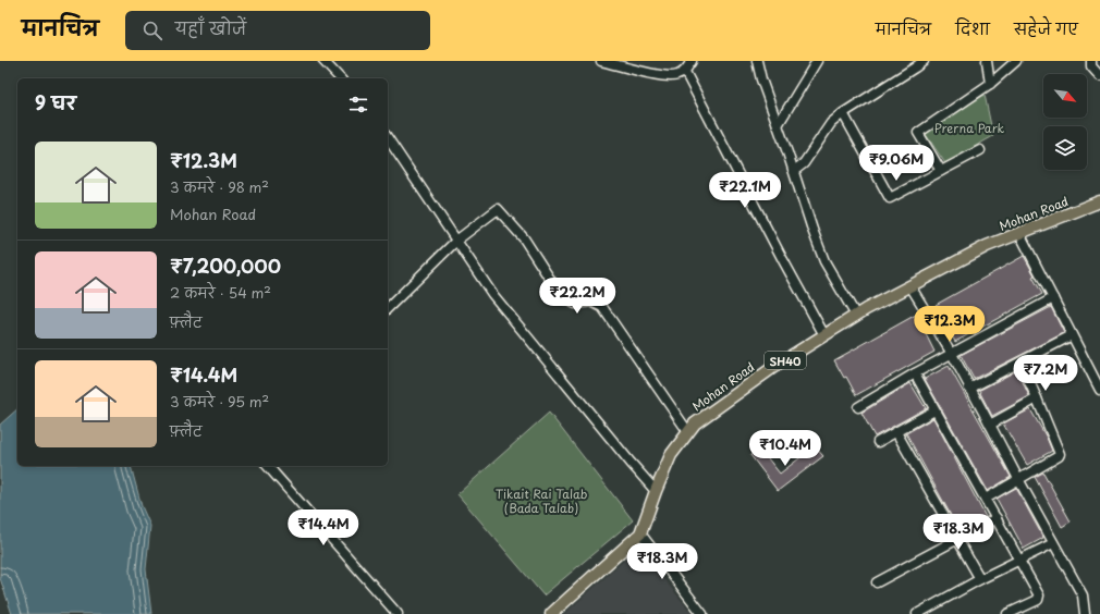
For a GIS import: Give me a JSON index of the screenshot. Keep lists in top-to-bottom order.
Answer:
{
  "streets": {
    "main road": ["Mohan Road", "SH40"]
  },
  "parks": ["Prerna Park", "Tikait Rai Talab (Bada Talab)"],
  "north": "bottom right",
  "page": {
    "header": "मानचित्र",
    "search": "यहाँ खोजें",
    "nav": ["मानचित्र", "दिशा", "सहेजे गए"],
    "heading": "9 घर",
    "list": [
      {
        "name": "₹12.3M",
        "note": "3 कमरे · 98 m² · Mohan Road"
      },
      {
        "name": "₹7,200,000",
        "note": "2 कमरे · 54 m² · फ़्लैट"
      },
      {
        "name": "₹14.4M",
        "note": "3 कमरे · 95 m² · फ़्लैट"
      }
    ],
    "price": [
      "₹9.06M",
      "₹22.1M",
      "₹22.2M",
      "₹12.3M",
      "₹7.2M",
      "₹10.4M",
      "₹14.4M",
      "₹18.3M",
      "₹18.3M"
    ]
  }
}
